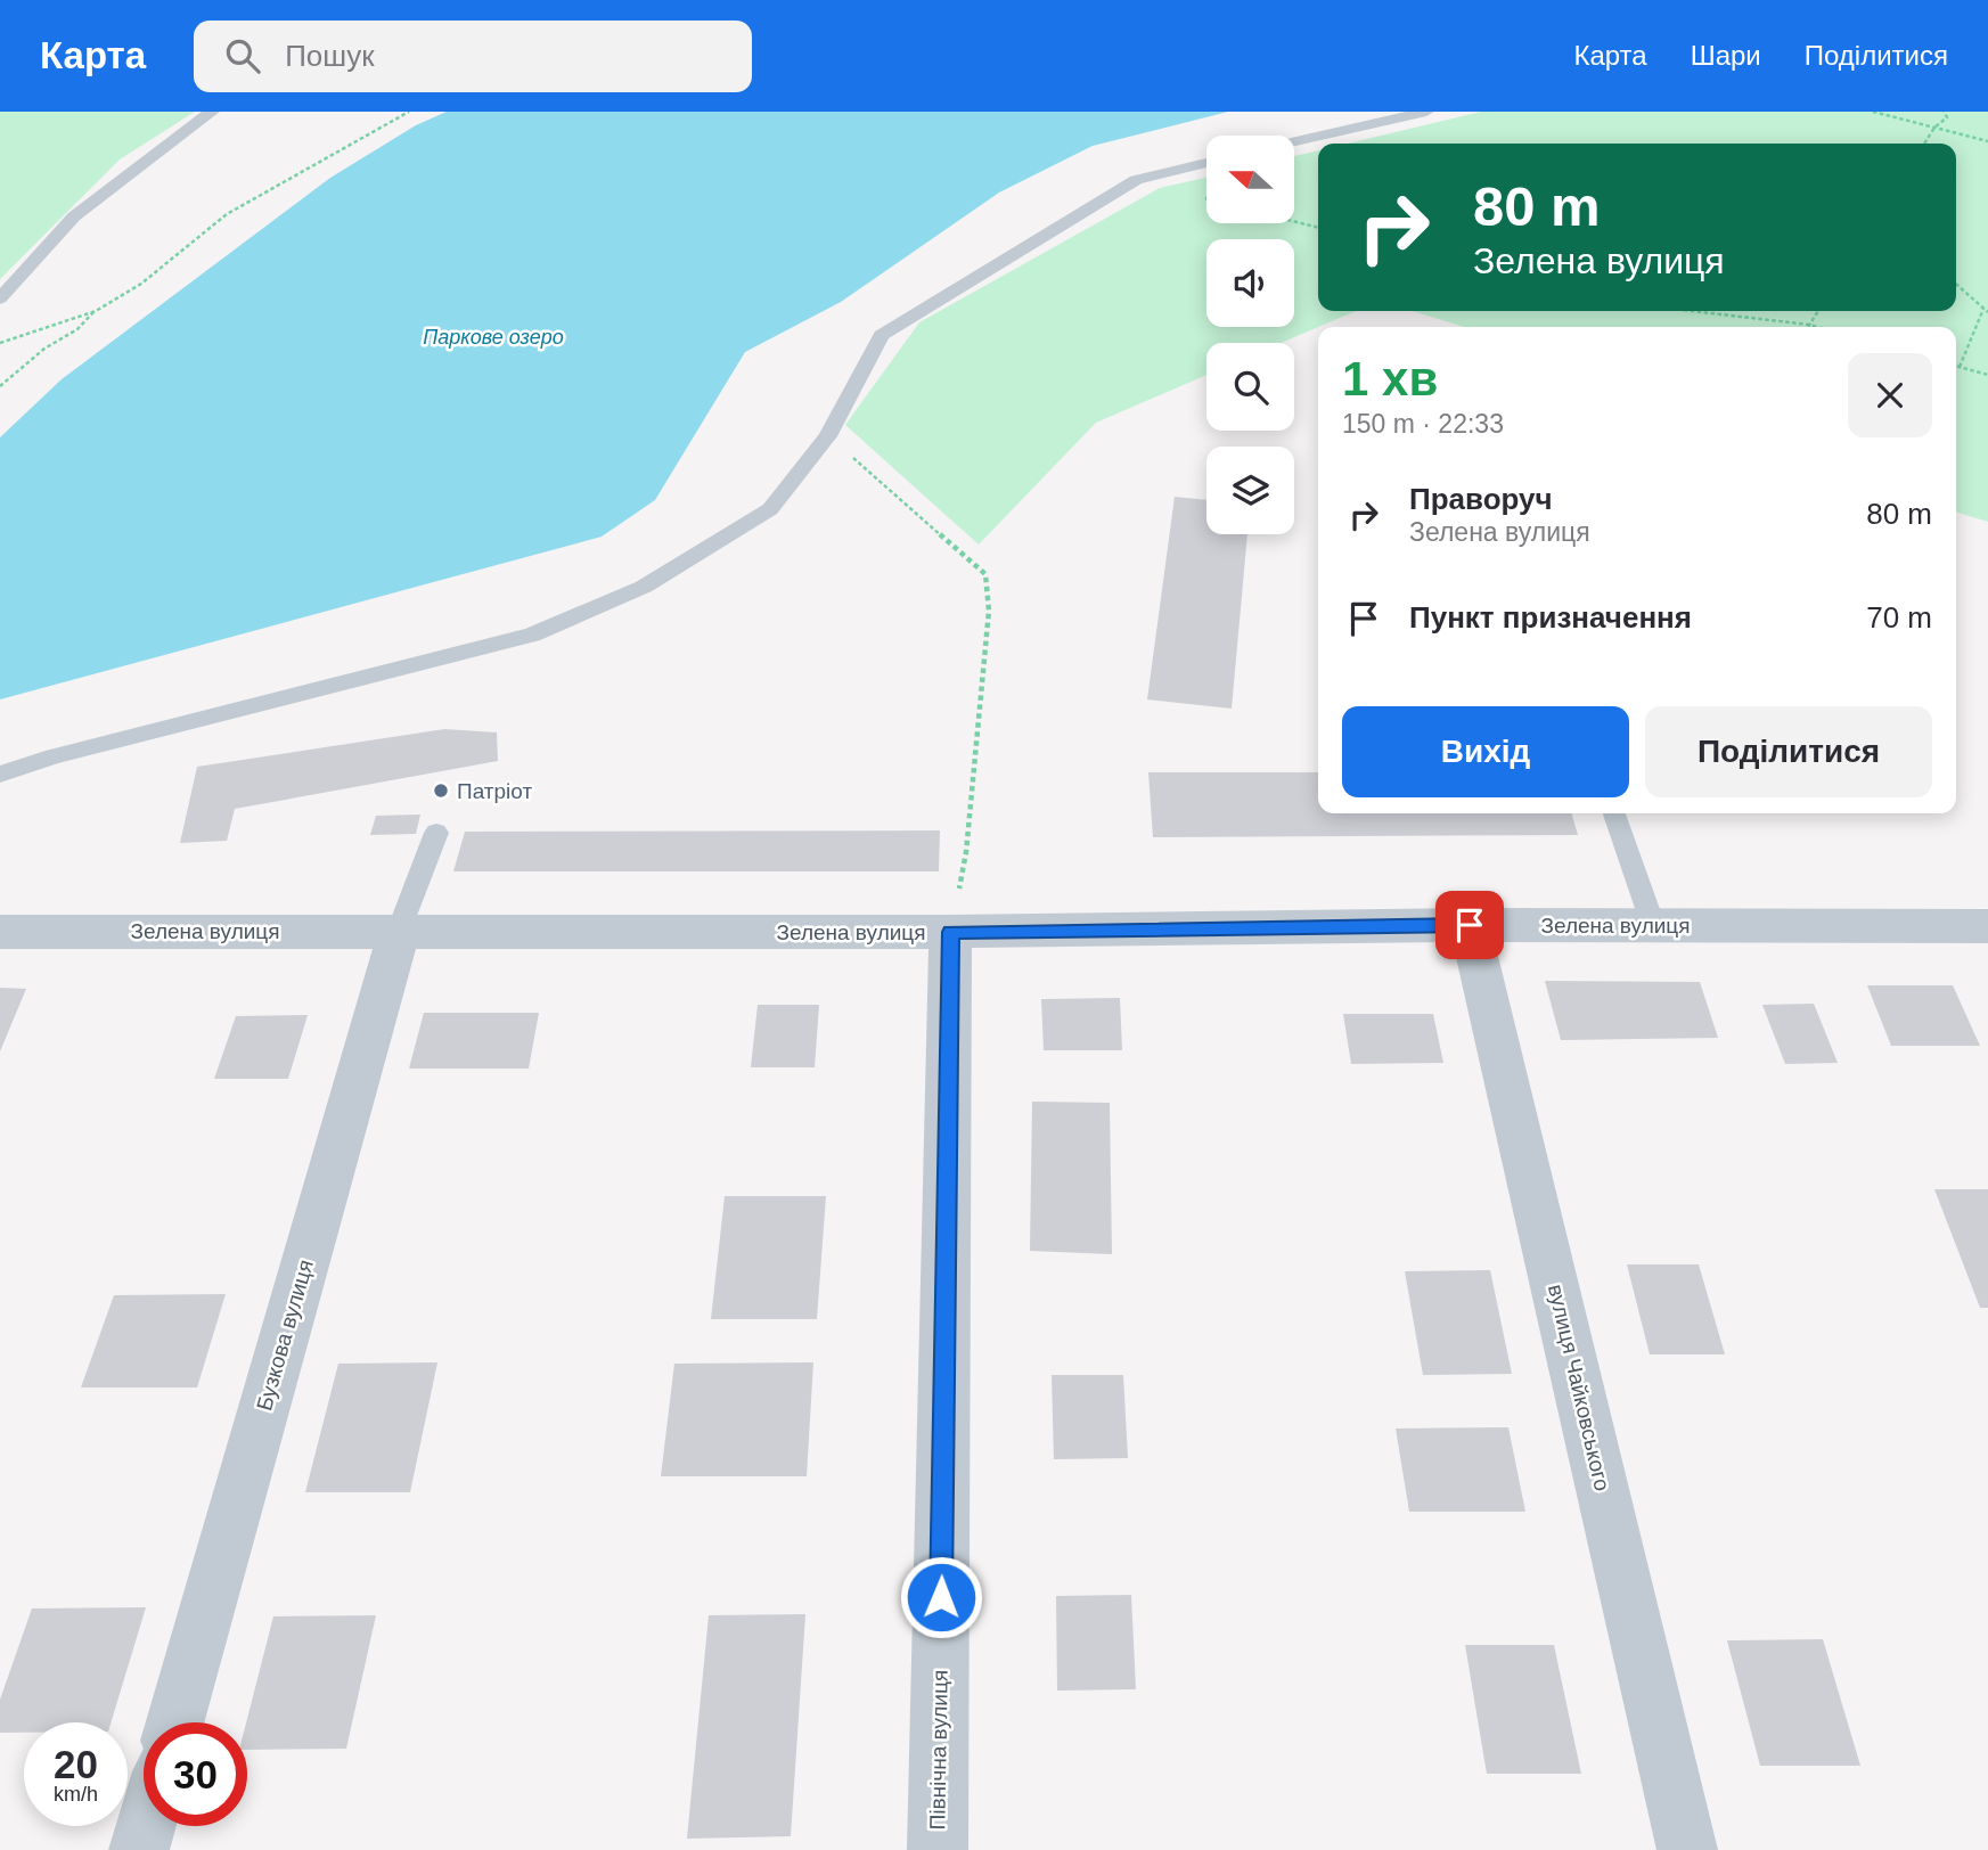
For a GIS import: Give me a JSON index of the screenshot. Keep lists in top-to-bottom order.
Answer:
{
  "streets": {
    "street": [
      "Зелена вулиця",
      "Бузкова вулиця",
      "вулиця Чайковського",
      "Північна вулиця"
    ]
  },
  "crossings": [
    ["Зелена вулиця", "Бузкова вулиця"],
    ["Зелена вулиця", "вулиця Чайковського"],
    ["Зелена вулиця", "Північна вулиця"]
  ],
  "water": ["Паркове озеро"],
  "places": ["Патріот"],
  "north": "left",
  "page": {
    "header": "Карта",
    "search": "Пошук",
    "nav": ["Карта", "Шари", "Поділитися"],
    "turn": ["80 m", "Зелена вулиця"],
    "heading": ["1 хв", "150 m · 22:33"],
    "list": [
      {
        "name": "Праворуч",
        "note": "Зелена вулиця",
        "value": "80 m"
      },
      {
        "name": "Пункт призначення",
        "value": "70 m"
      }
    ],
    "buttons": ["Вихід", "Поділитися"],
    "speed": "20 km/h",
    "limit": "30"
  }
}
